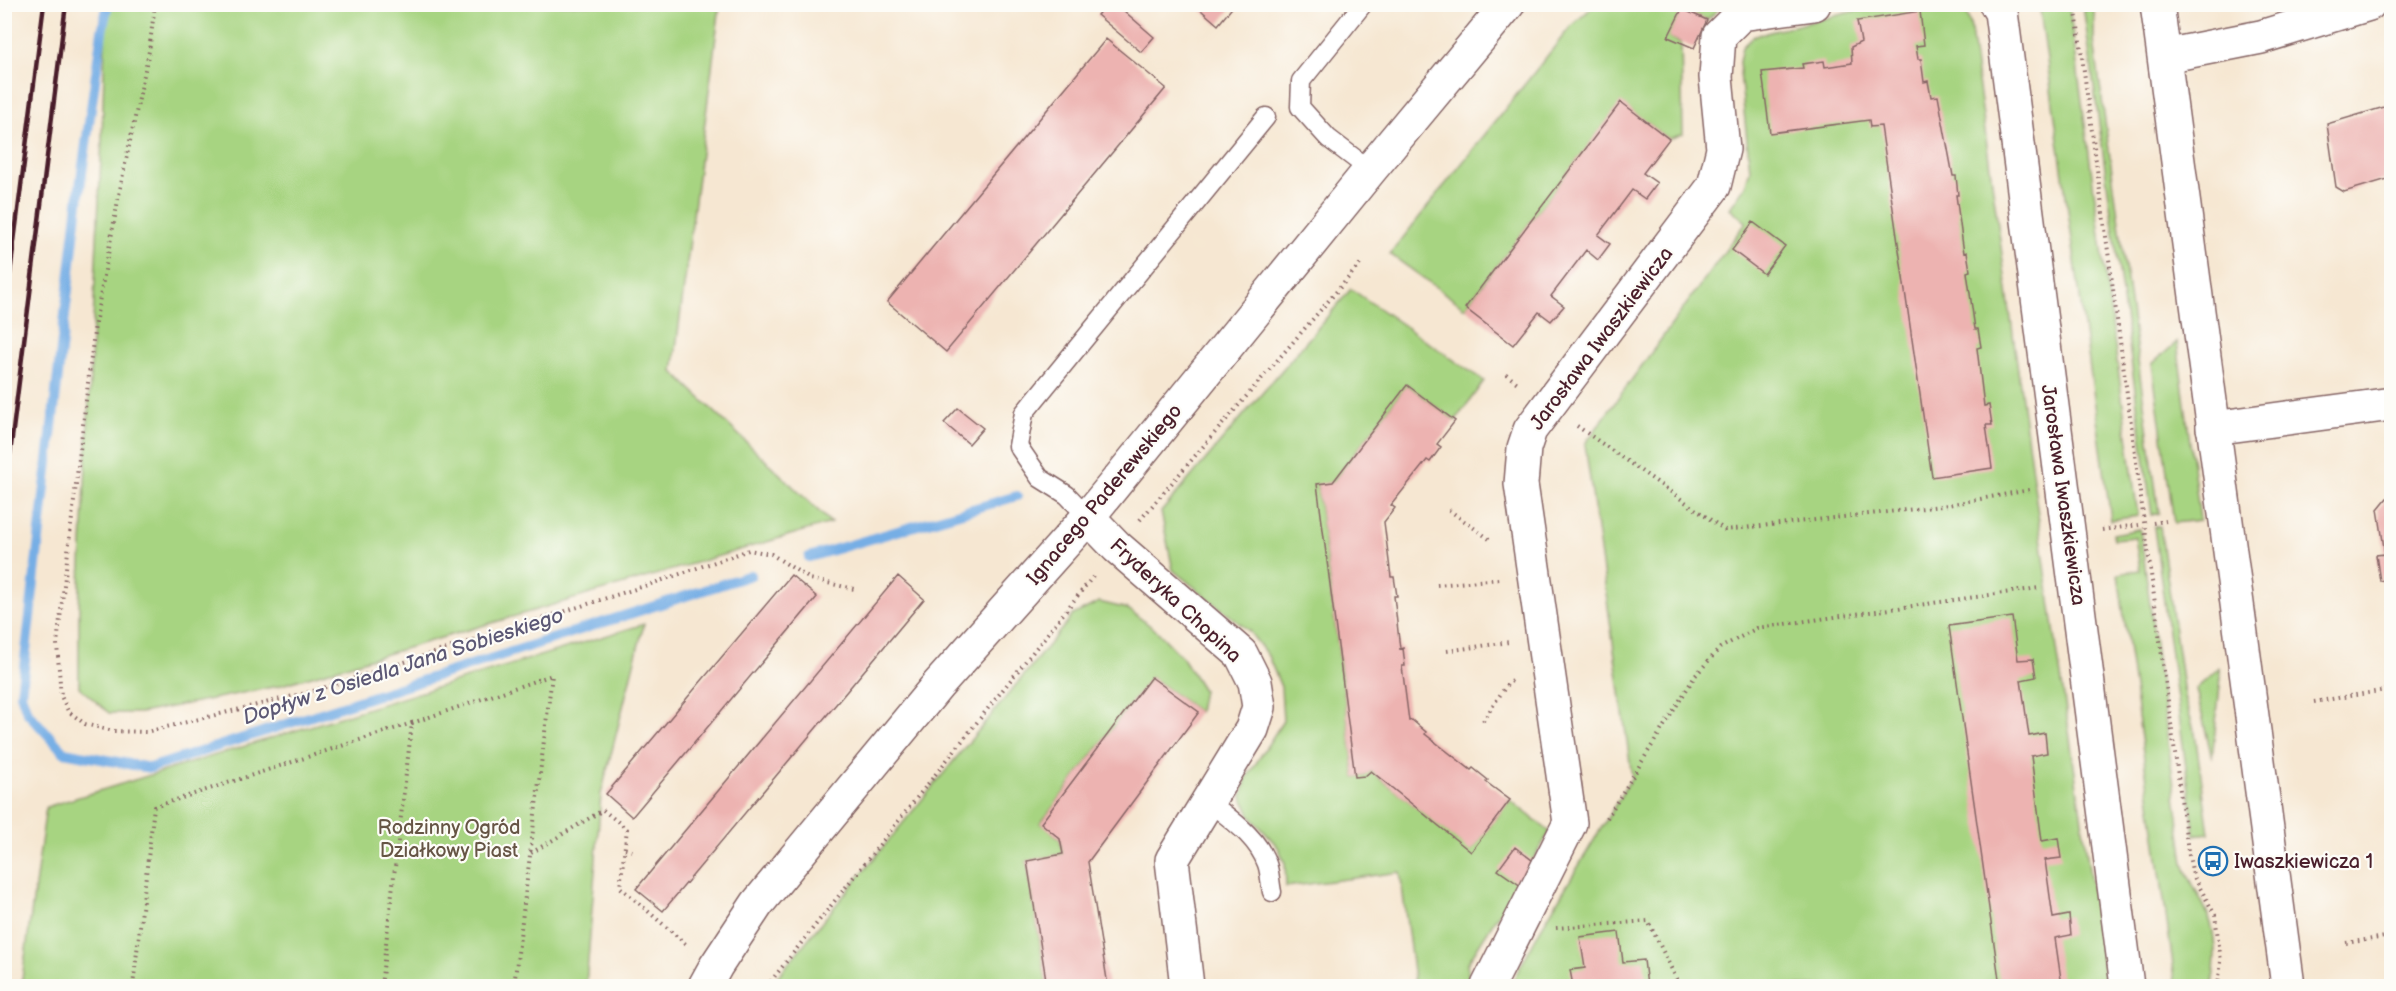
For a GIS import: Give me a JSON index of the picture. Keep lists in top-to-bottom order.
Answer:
{
  "streets": {
    "street": ["Jarosława Iwaszkiewicza", "Ignacego Paderewskiego", "Fryderyka Chopina"]
  },
  "crossings": [
    ["Ignacego Paderewskiego", "Fryderyka Chopina"]
  ],
  "water": ["Dopływ z Osiedla Jana Sobieskiego"],
  "parks": ["Rodzinny Ogród Działkowy Piast"],
  "places": {
    "bus stop": ["Iwaszkiewicza 1"]
  }
}
